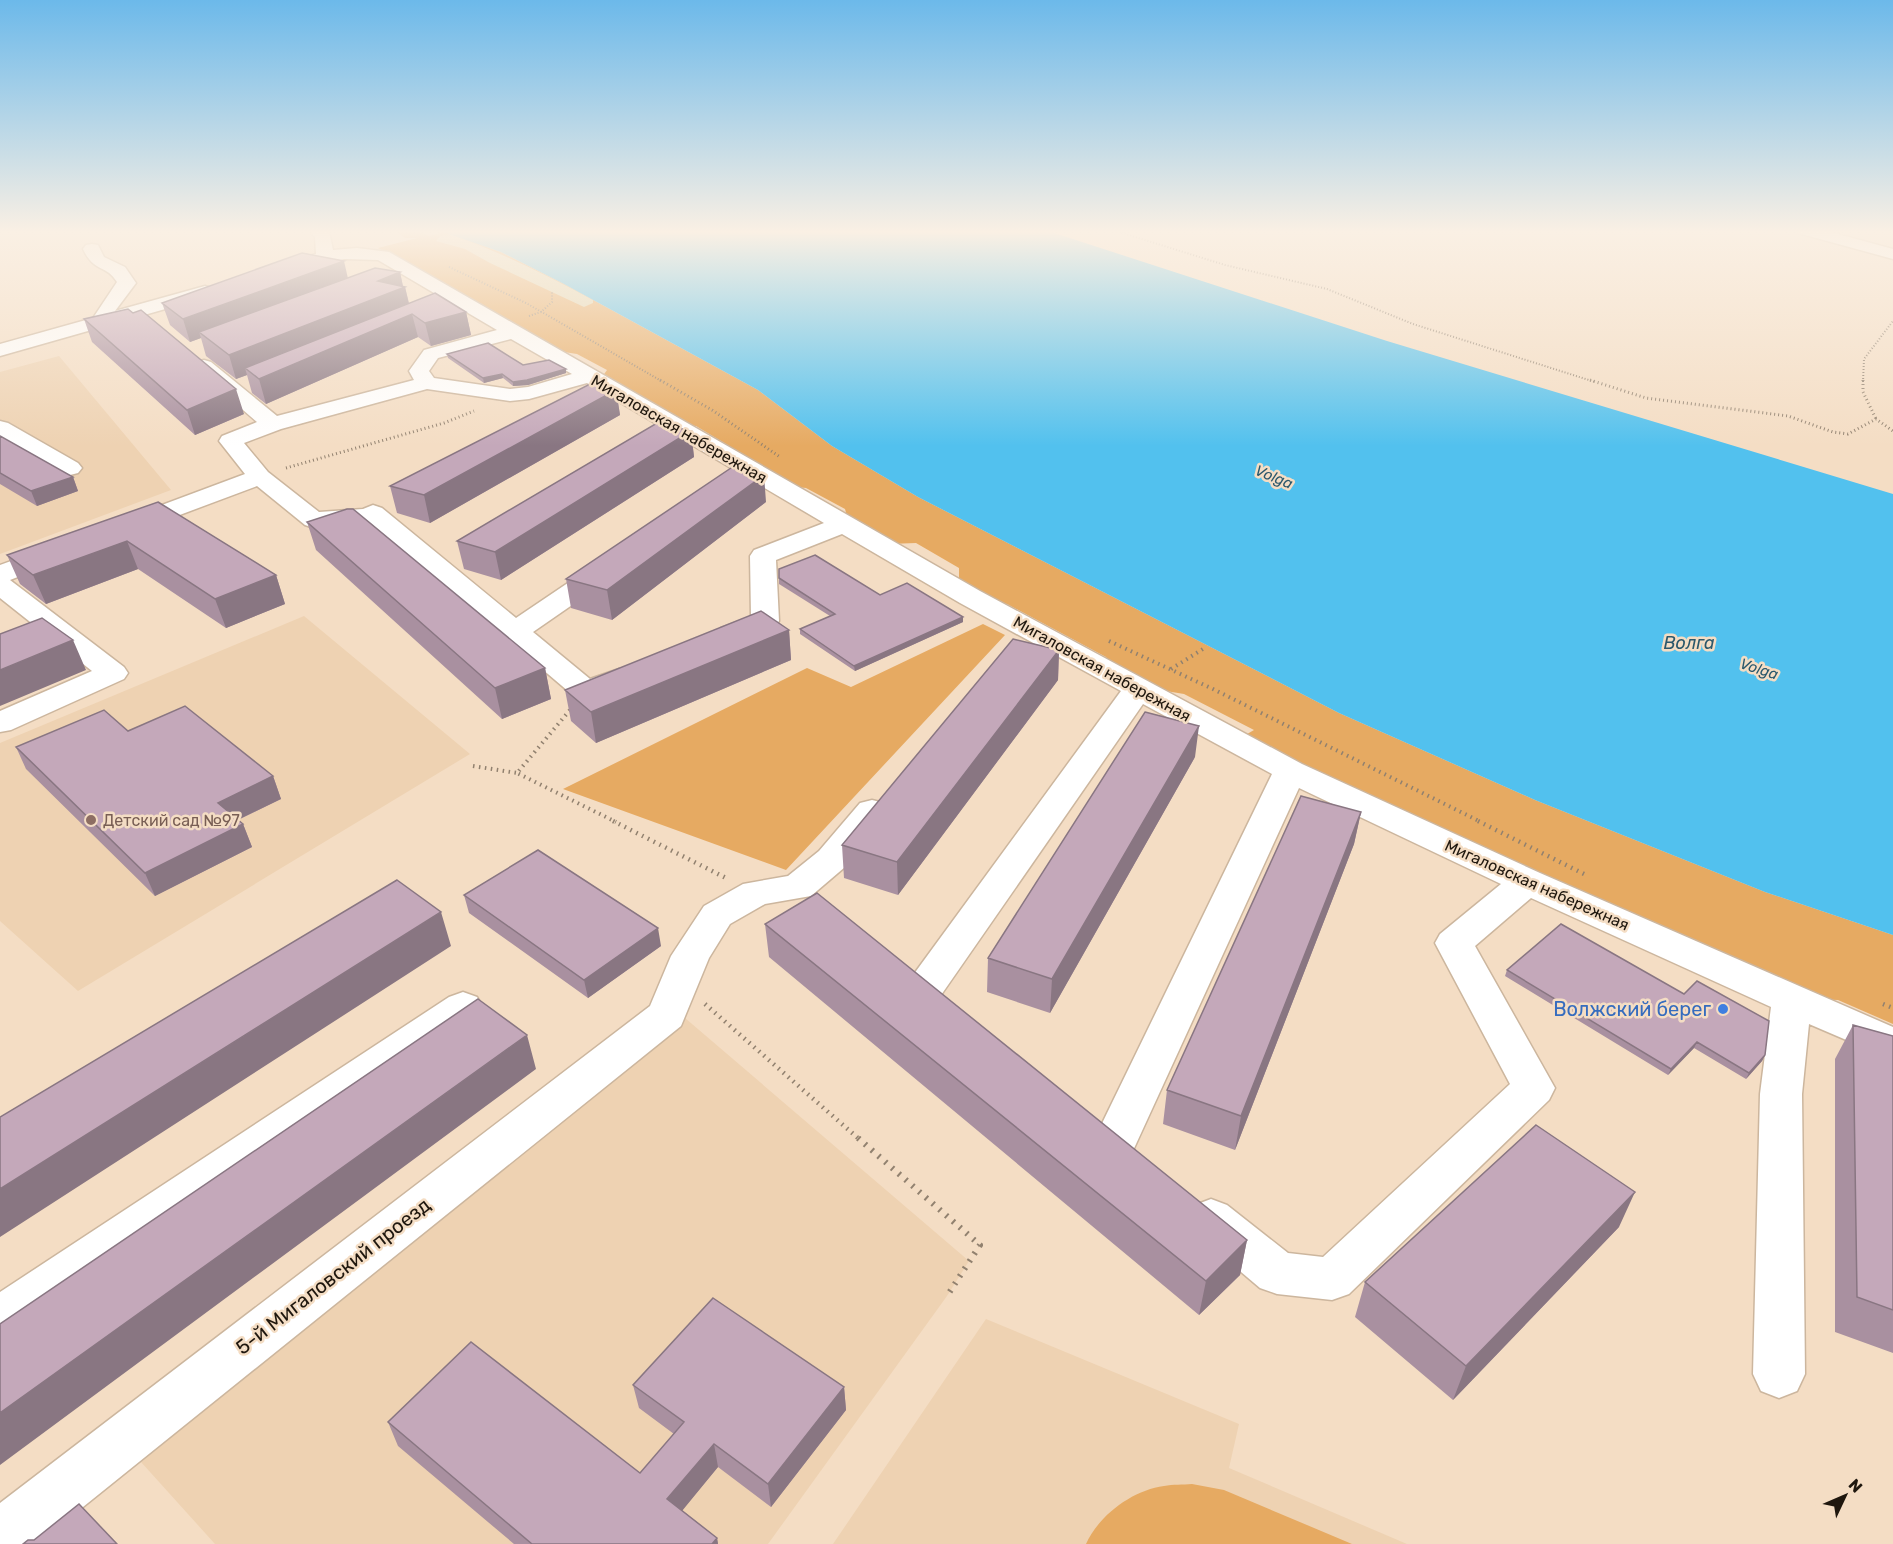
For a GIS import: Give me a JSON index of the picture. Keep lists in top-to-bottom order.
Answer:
{
  "streets": {
    "street": ["Мигаловская набережная", "5-й Мигаловский проезд"]
  },
  "water": ["Volga", "Волга"],
  "places": ["Детский сад №97", "Волжский берег"],
  "north": "top right"
}
